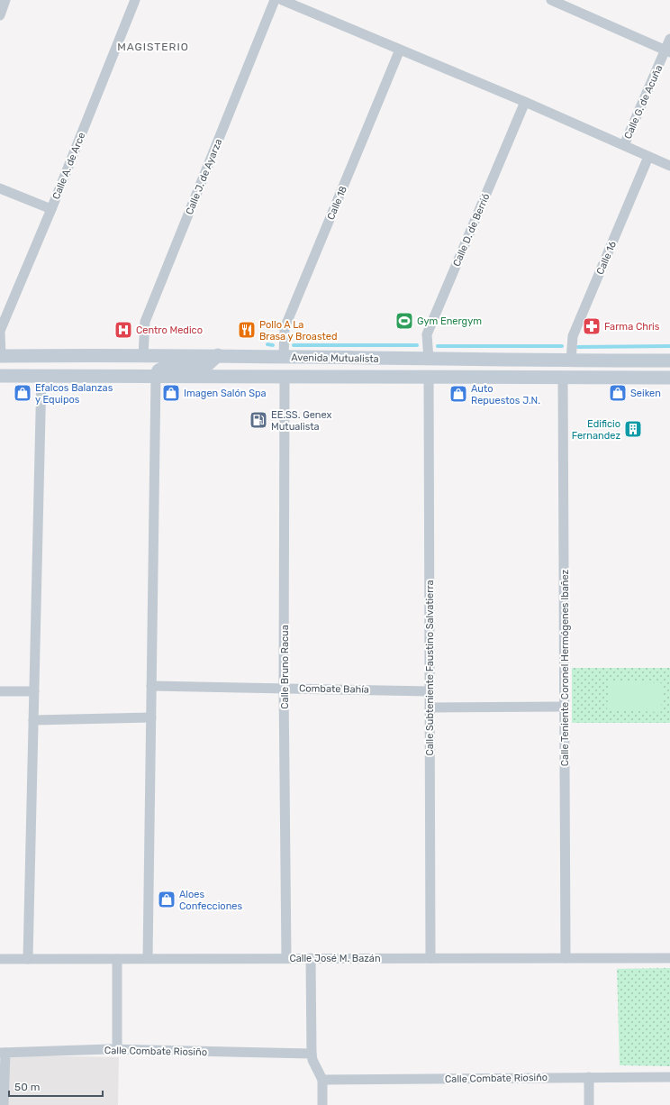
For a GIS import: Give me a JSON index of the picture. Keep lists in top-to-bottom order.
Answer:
{
  "streets": {
    "main road": ["Avenida Mutualista"],
    "street": [
      "Calle G. de Acuña",
      "Calle A. de Arce",
      "Calle J. de Ayarza",
      "Calle 18",
      "Calle D. de Berrió",
      "Calle 16",
      "Calle Bruno Racua",
      "Calle Subteniente Faustino Salvatierra",
      "Calle Teniente Coronel Hermógenes Ibañez",
      "Combate Bahía",
      "Calle José M. Bazán",
      "Calle Combate Riosiño"
    ]
  },
  "crossings": [
    ["Calle A. de Arce", "Avenida Mutualista"],
    ["Calle J. de Ayarza", "Avenida Mutualista"],
    ["Calle 18", "Avenida Mutualista"],
    ["Calle D. de Berrió", "Avenida Mutualista"],
    ["Calle 16", "Avenida Mutualista"],
    ["Avenida Mutualista", "Calle Bruno Racua"],
    ["Avenida Mutualista", "Calle Subteniente Faustino Salvatierra"],
    ["Avenida Mutualista", "Calle Teniente Coronel Hermógenes Ibañez"],
    ["Calle Bruno Racua", "Combate Bahía"],
    ["Calle Bruno Racua", "Calle José M. Bazán"],
    ["Calle Subteniente Faustino Salvatierra", "Combate Bahía"],
    ["Calle Subteniente Faustino Salvatierra", "Calle José M. Bazán"],
    ["Calle Teniente Coronel Hermógenes Ibañez", "Calle José M. Bazán"]
  ],
  "districts": ["MAGISTERIO"],
  "places": {
    "sports": ["Gym Energym"],
    "pharmacy": ["Farma Chris"],
    "hospital": ["Centro Medico"],
    "restaurant": ["Pollo A La Brasa y Broasted"],
    "shop": [
      "Efalcos Balanzas y Equipos",
      "Imagen Salón Spa",
      "Seiken",
      "Auto Repuestos J.N.",
      "Aloes Confecciones"
    ],
    "fuel station": ["EE.SS. Genex Mutualista"],
    "building": ["Edificio Fernandez"]
  },
  "scale_bar": "50 m"
}
